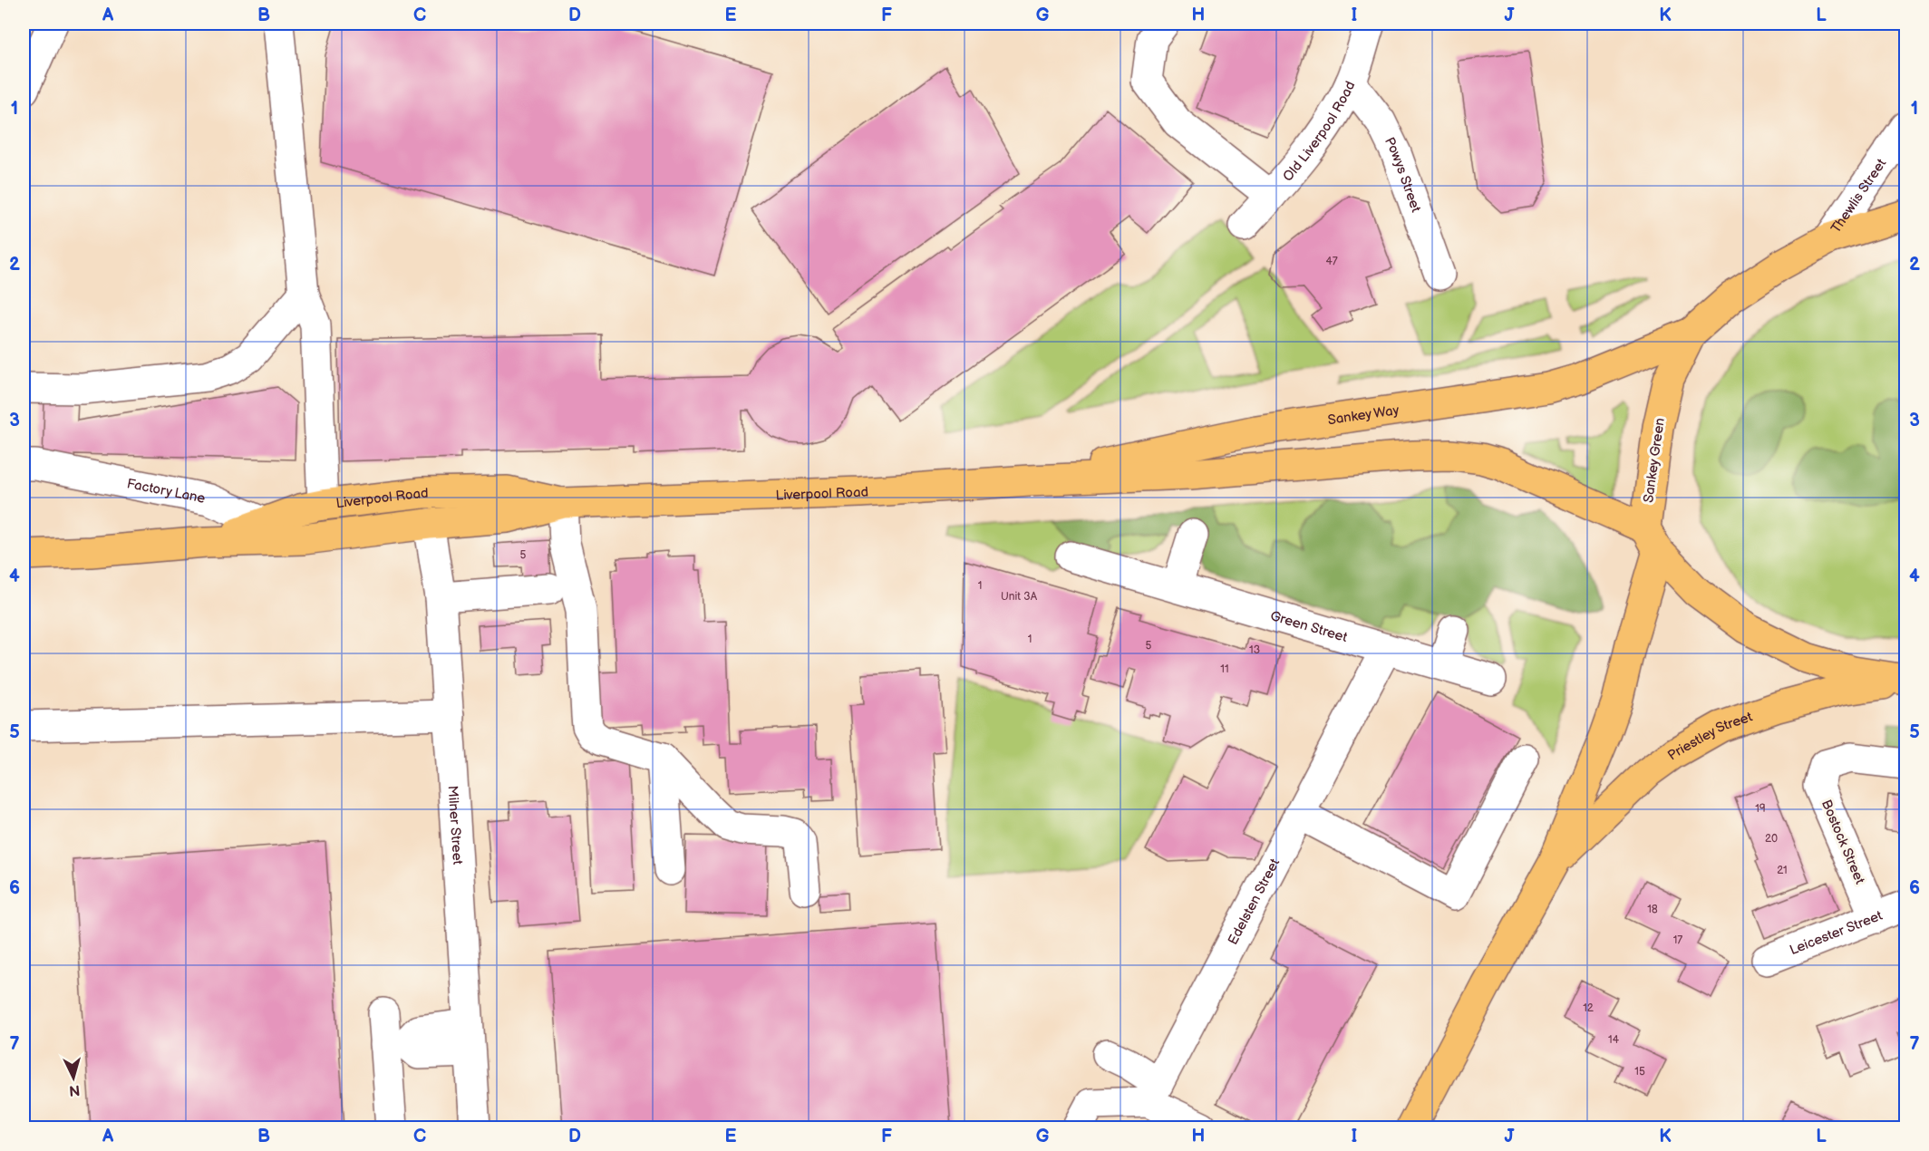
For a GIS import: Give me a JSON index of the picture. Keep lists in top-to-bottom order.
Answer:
{
  "streets": {
    "highway": [
      "Sankey Way",
      "Sankey Green",
      "Liverpool Road",
      "Priestley Street"
    ],
    "street": [
      "Old Liverpool Road",
      "Powys Street",
      "Thewlis Street",
      "Factory Lane",
      "Green Street",
      "Milner Street",
      "Bostock Street",
      "Edelsten Street",
      "Leicester Street"
    ]
  },
  "crossings": [
    ["Old Liverpool Road", "Powys Street"],
    ["Thewlis Street", "Sankey Green"],
    ["Sankey Way", "Sankey Green"],
    ["Sankey Way", "Liverpool Road"],
    ["Sankey Way", "Priestley Street"],
    ["Sankey Green", "Priestley Street"],
    ["Factory Lane", "Liverpool Road"],
    ["Liverpool Road", "Milner Street"],
    ["Green Street", "Edelsten Street"],
    ["Bostock Street", "Leicester Street"]
  ],
  "house_numbers": [
    "47",
    "5",
    "1",
    "Unit 3A",
    "1",
    "5",
    "13",
    "11",
    "19",
    "20",
    "21",
    "18",
    "17",
    "12",
    "14",
    "15"
  ],
  "north": "bottom",
  "grid": {
    "columns": [
      "A",
      "B",
      "C",
      "D",
      "E",
      "F",
      "G",
      "H",
      "I",
      "J",
      "K",
      "L"
    ],
    "rows": [
      "1",
      "2",
      "3",
      "4",
      "5",
      "6",
      "7"
    ]
  }
}
